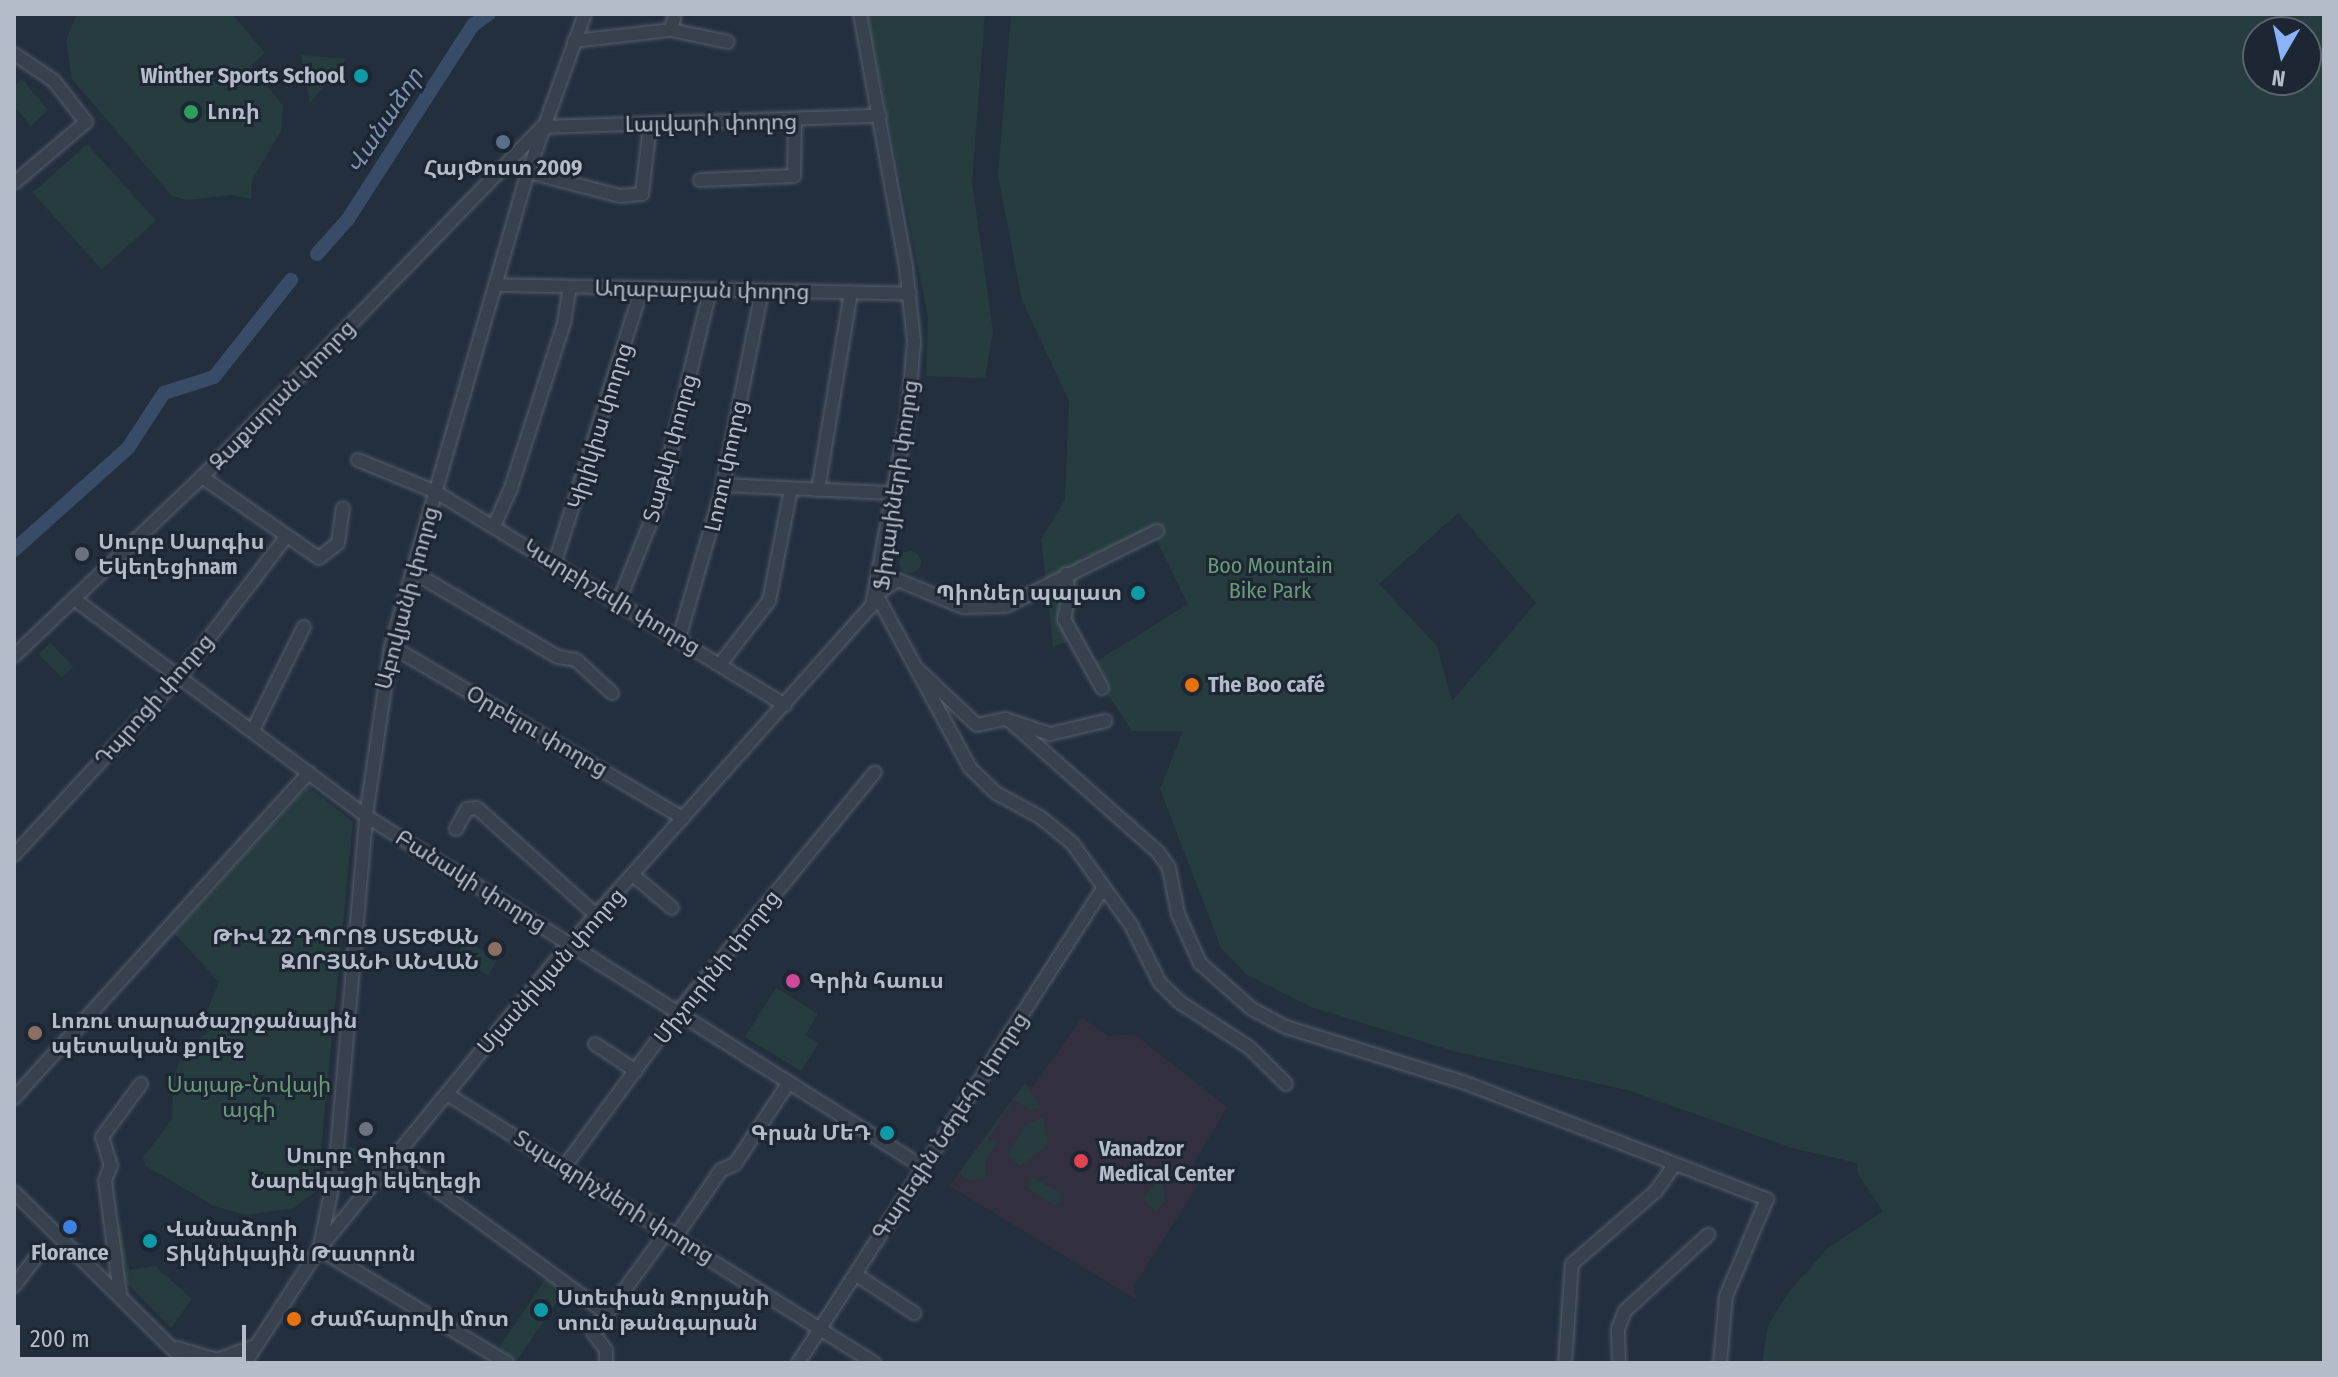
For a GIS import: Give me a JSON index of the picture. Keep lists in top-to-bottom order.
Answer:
{
  "streets": {
    "street": [
      "Լալվարի փողոց",
      "Աղաբաբյան փողոց",
      "Զաքարյան փողոց",
      "Կիլիկիա փողոց",
      "Տաթևի փողոց",
      "Լոռու փողոց",
      "Ֆիդայիների փողոց",
      "Կարբիշեվի փողոց",
      "Աբովյանի փողոց",
      "Դպրոցի փողոց",
      "Օրբելու փողոց",
      "Բանակի փողոց",
      "Միչուրինի փողոց",
      "Մյասնիկյան փողոց",
      "Գարեգին Նժդեհի փողոց",
      "Տպագրիչների փողոց"
    ]
  },
  "crossings": [
    ["Լալվարի փողոց", "Զաքարյան փողոց"],
    ["Լալվարի փողոց", "Ֆիդայիների փողոց"],
    ["Լալվարի փողոց", "Աբովյանի փողոց"],
    ["Աղաբաբյան փողոց", "Կիլիկիա փողոց"],
    ["Աղաբաբյան փողոց", "Տաթևի փողոց"],
    ["Աղաբաբյան փողոց", "Լոռու փողոց"],
    ["Աղաբաբյան փողոց", "Ֆիդայիների փողոց"],
    ["Աղաբաբյան փողոց", "Աբովյանի փողոց"],
    ["Զաքարյան փողոց", "Աբովյանի փողոց"],
    ["Զաքարյան փողոց", "Բանակի փողոց"],
    ["Կիլիկիա փողոց", "Կարբիշեվի փողոց"],
    ["Տաթևի փողոց", "Կարբիշեվի փողոց"],
    ["Լոռու փողոց", "Կարբիշեվի փողոց"],
    ["Ֆիդայիների փողոց", "Մյասնիկյան փողոց"],
    ["Ֆիդայիների փողոց", "Գարեգին Նժդեհի փողոց"],
    ["Կարբիշեվի փողոց", "Աբովյանի փողոց"],
    ["Կարբիշեվի փողոց", "Մյասնիկյան փողոց"],
    ["Աբովյանի փողոց", "Օրբելու փողոց"],
    ["Աբովյանի փողոց", "Բանակի փողոց"],
    ["Աբովյանի փողոց", "Մյասնիկյան փողոց"],
    ["Դպրոցի փողոց", "Բանակի փողոց"],
    ["Օրբելու փողոց", "Մյասնիկյան փողոց"],
    ["Բանակի փողոց", "Միչուրինի փողոց"],
    ["Բանակի փողոց", "Մյասնիկյան փողոց"],
    ["Բանակի փողոց", "Գարեգին Նժդեհի փողոց"],
    ["Միչուրինի փողոց", "Տպագրիչների փողոց"],
    ["Մյասնիկյան փողոց", "Տպագրիչների փողոց"],
    ["Գարեգին Նժդեհի փողոց", "Տպագրիչների փողոց"]
  ],
  "water": ["Վանաձոր"],
  "parks": ["Boo Mountain Bike Park", "Սայաթ-Նովայի այգի"],
  "places": [
    "Winther Sports School",
    "Լոռի",
    "ՀայՓոստ 2009",
    "Սուրբ Սարգիս Եկեղեցիnam",
    "Պիոներ պալատ",
    "The Boo café",
    "ԹԻՎ 22 ԴՊՐՈՑ ՍՏԵՓԱՆ ԶՈՐՅԱՆԻ ԱՆՎԱՆ",
    "Գրին հաուս",
    "Լոռու տարածաշրջանային պետական քոլեջ",
    "Սուրբ Գրիգոր Նարեկացի եկեղեցի",
    "Գրան ՄեԴ",
    "Vanadzor Medical Center",
    "Florance",
    "Վանաձորի Տիկնիկային Թատրոն",
    "Ստեփան Զորյանի տուն թանգարան",
    "Ժամհարովի մոտ"
  ],
  "scale_bar": "200 m",
  "north": "bottom"
}
